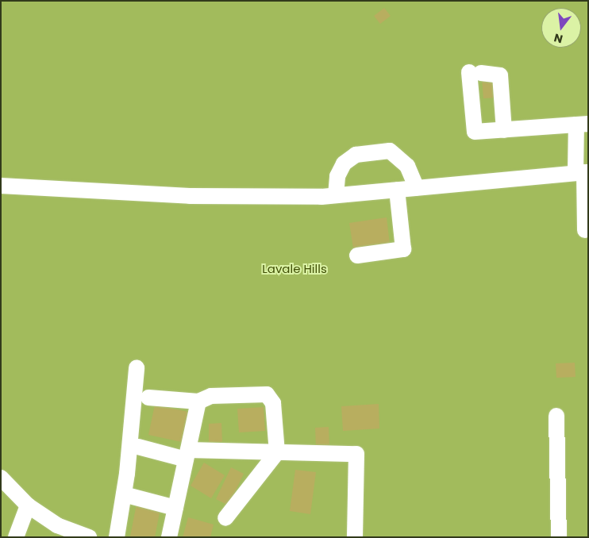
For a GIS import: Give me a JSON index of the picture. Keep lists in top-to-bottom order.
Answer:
{
  "parks": ["Lavale Hills"],
  "north": "bottom"
}
